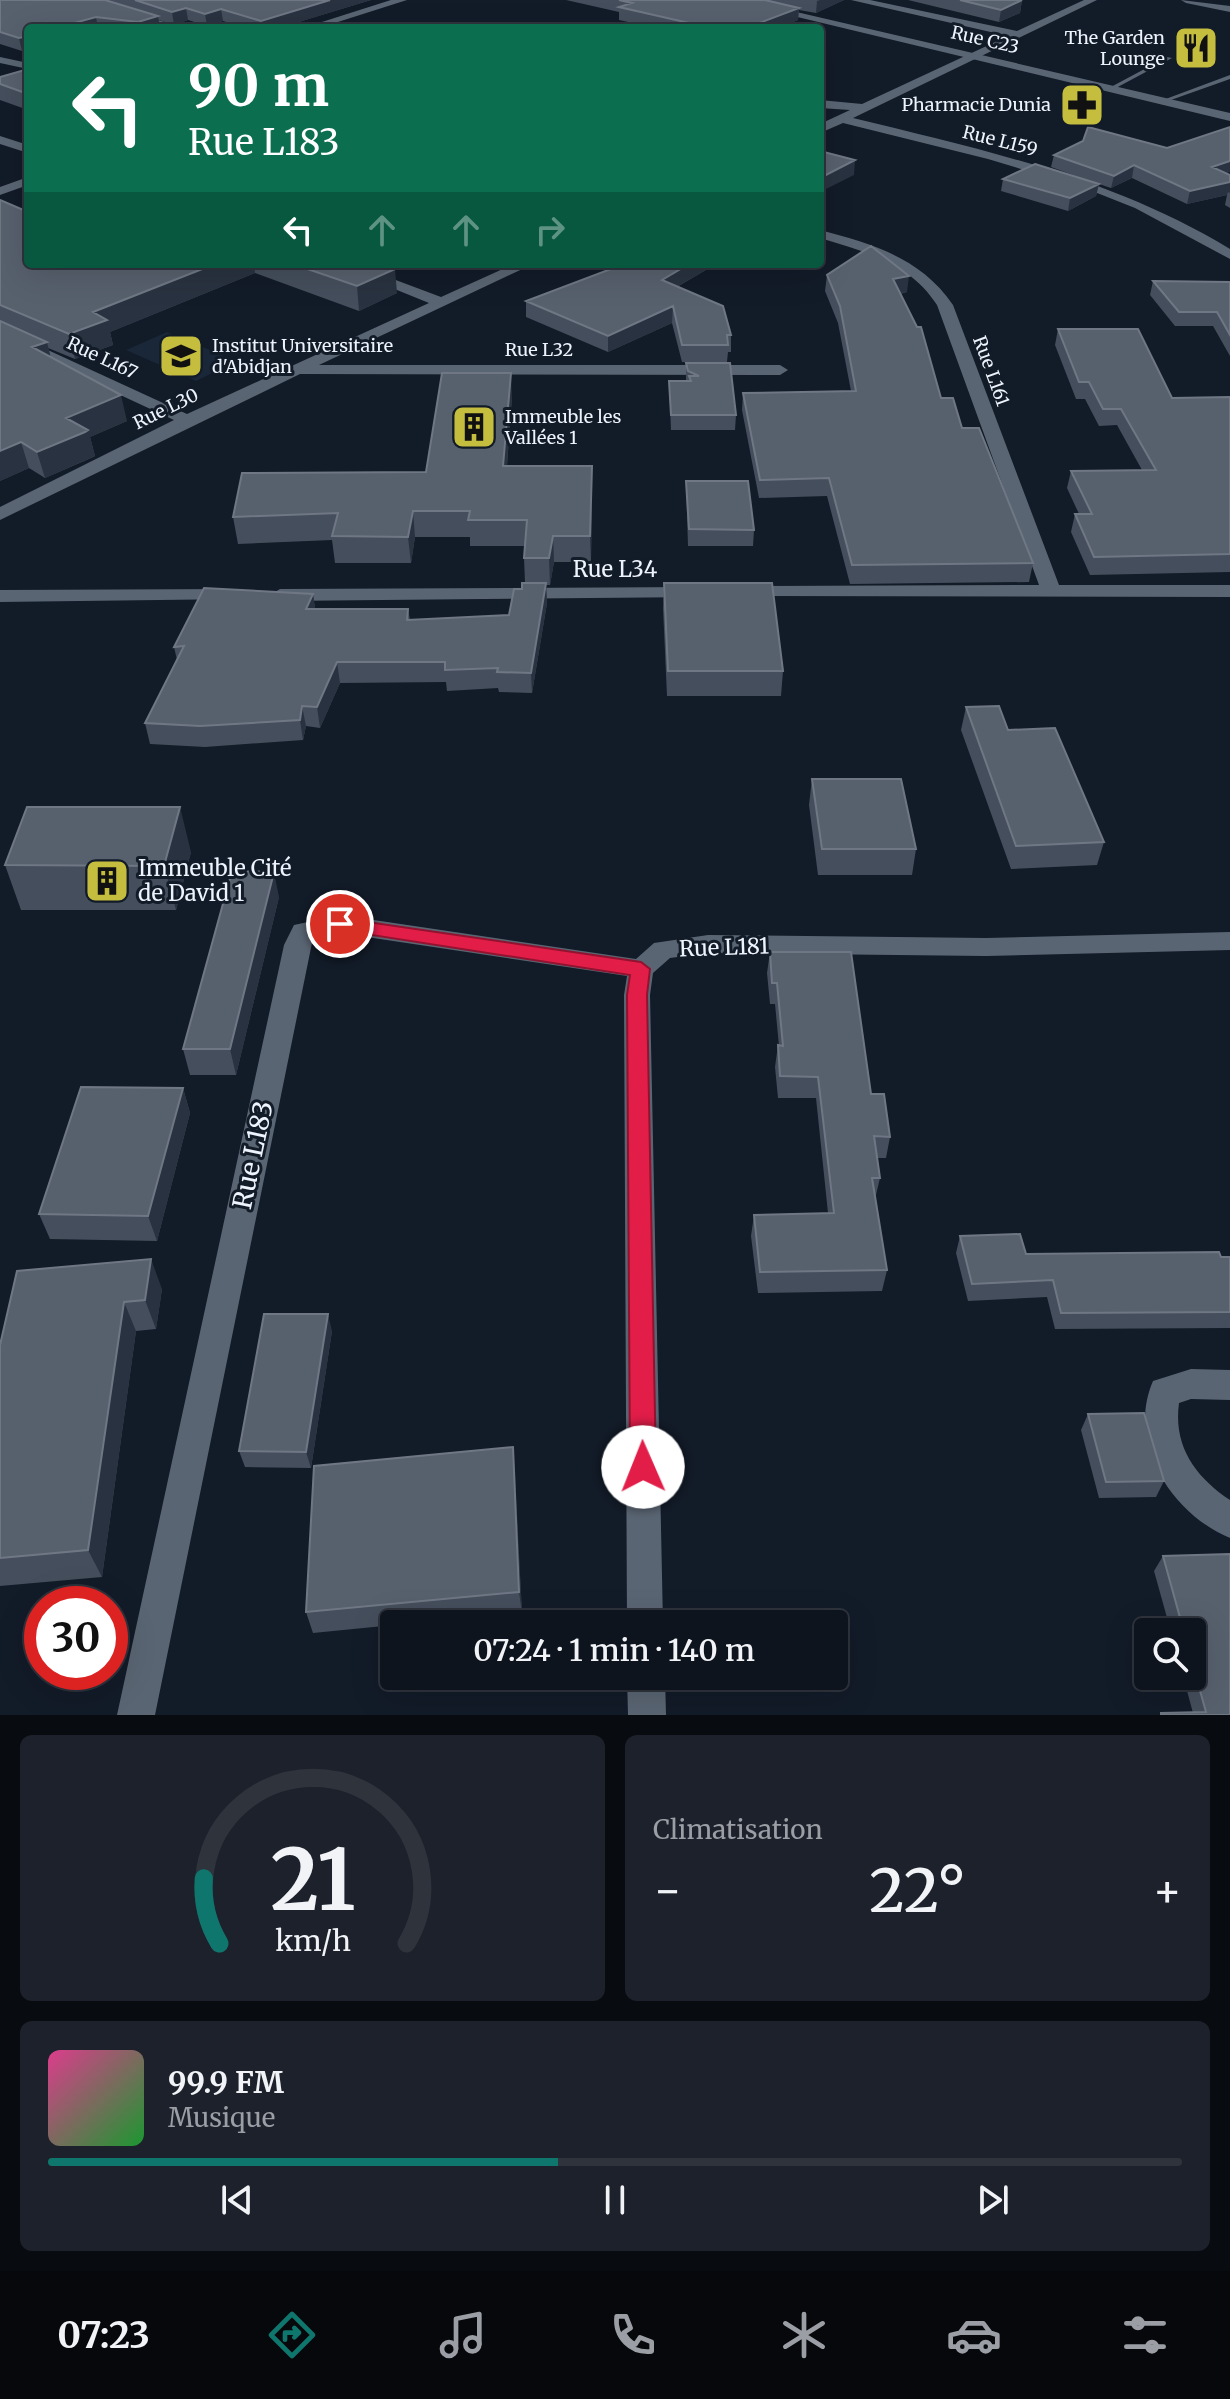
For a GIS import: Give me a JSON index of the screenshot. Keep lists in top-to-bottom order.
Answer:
{
  "streets": {
    "street": [
      "Rue C23",
      "Rue L159",
      "Rue L32",
      "Rue L167",
      "Rue L161",
      "Rue L30",
      "Rue L34",
      "Rue L181",
      "Rue L183"
    ]
  },
  "crossings": [
    ["Rue L32", "Rue L30"],
    ["Rue L167", "Rue L30"],
    ["Rue L161", "Rue L34"],
    ["Rue L181", "Rue L183"]
  ],
  "places": {
    "restaurant": ["The Garden Lounge"],
    "pharmacy": ["Pharmacie Dunia"],
    "school or university": ["Institut Universitaire d'Abidjan"],
    "building": ["Immeuble les Vallées 1", "Immeuble Cité de David 1"]
  },
  "page": {
    "turn": ["90 m", "Rue L183"],
    "limit": "30",
    "trip": "07:24 · 1 min · 140 m",
    "tile": "Climatisation",
    "heat": ["−", "22°", "+"],
    "song": ["99.9 FM", "Musique"],
    "tabs": "07:23",
    "gauge": ["21", "km/h"]
  }
}
